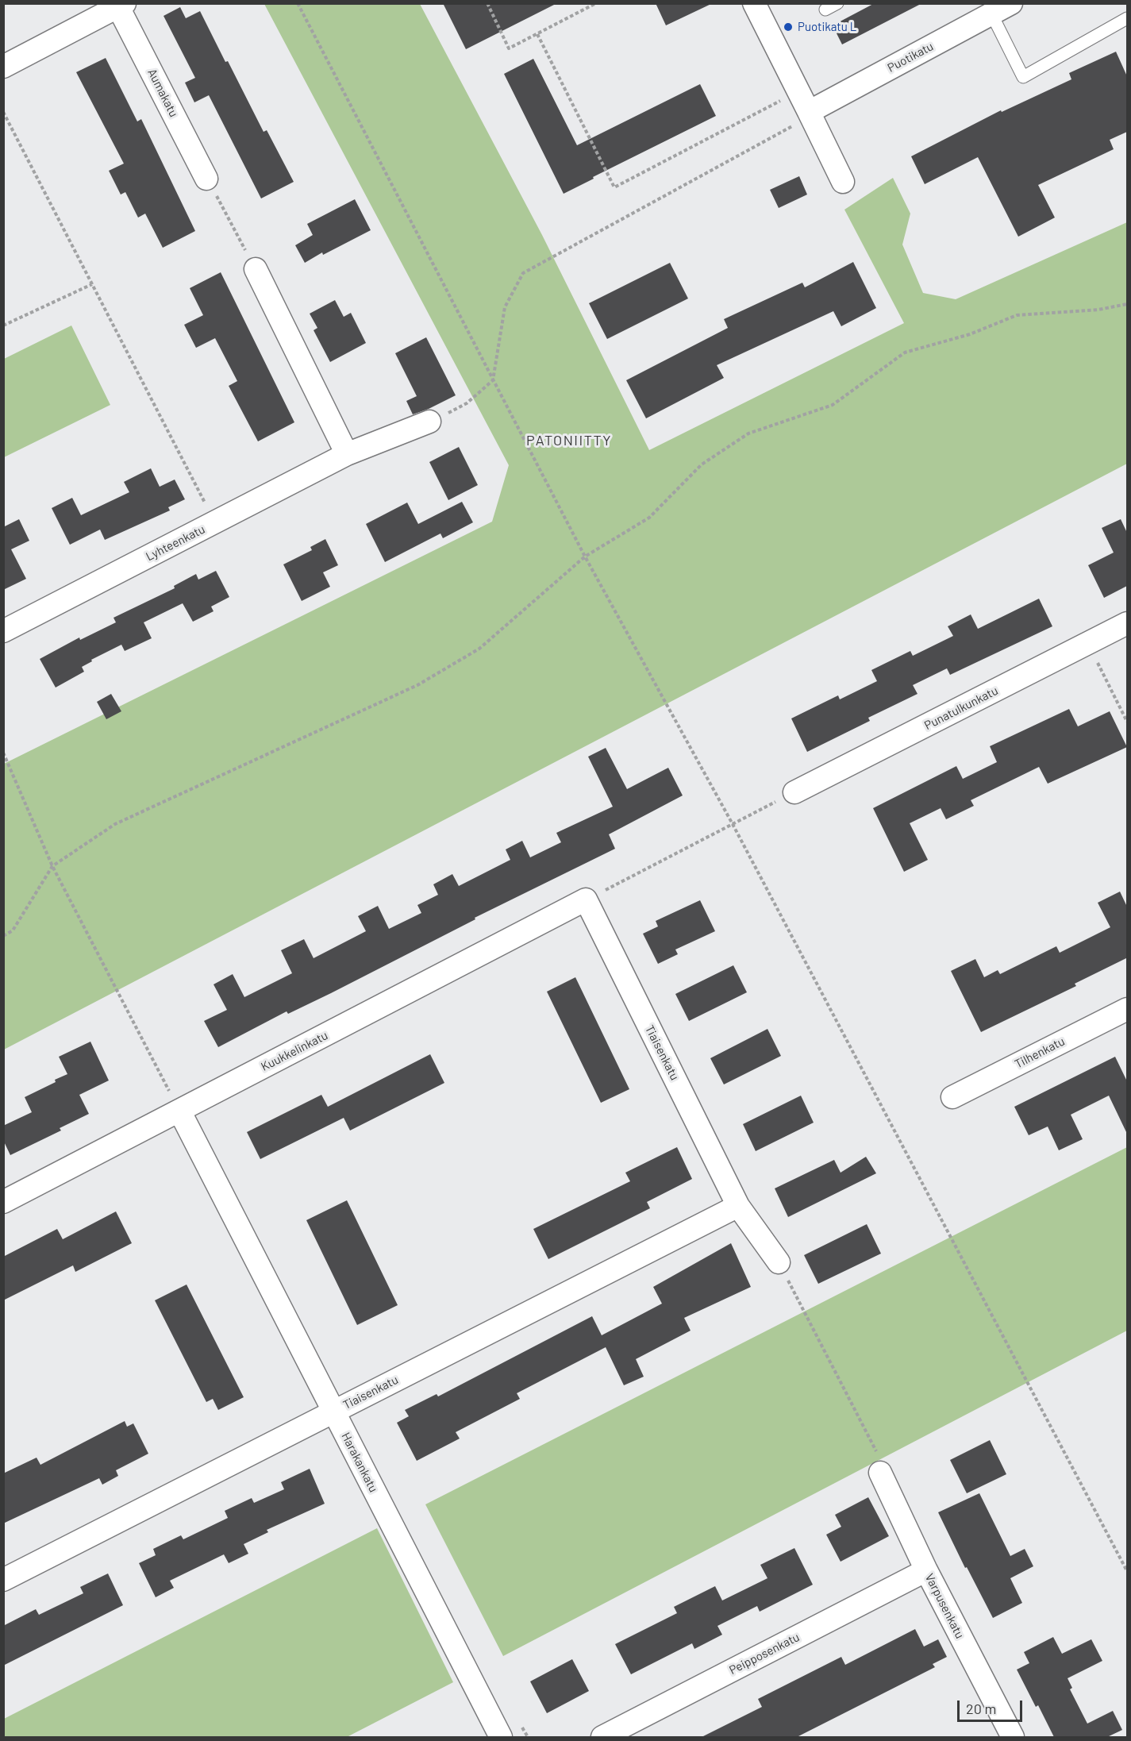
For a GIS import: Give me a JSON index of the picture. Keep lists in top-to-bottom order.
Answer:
{
  "streets": {
    "street": [
      "Puotikatu",
      "Aumakatu",
      "Lyhteenkatu",
      "Punatulkunkatu",
      "Kuukkelinkatu",
      "Tiaisenkatu",
      "Tilhenkatu",
      "Harakankatu",
      "Varpusenkatu",
      "Peipposenkatu"
    ]
  },
  "crossings": [
    ["Kuukkelinkatu", "Tiaisenkatu"],
    ["Kuukkelinkatu", "Harakankatu"],
    ["Tiaisenkatu", "Harakankatu"],
    ["Varpusenkatu", "Peipposenkatu"]
  ],
  "districts": ["PATONIITTY"],
  "places": ["Puotikatu L"],
  "scale_bar": "20 m"
}
